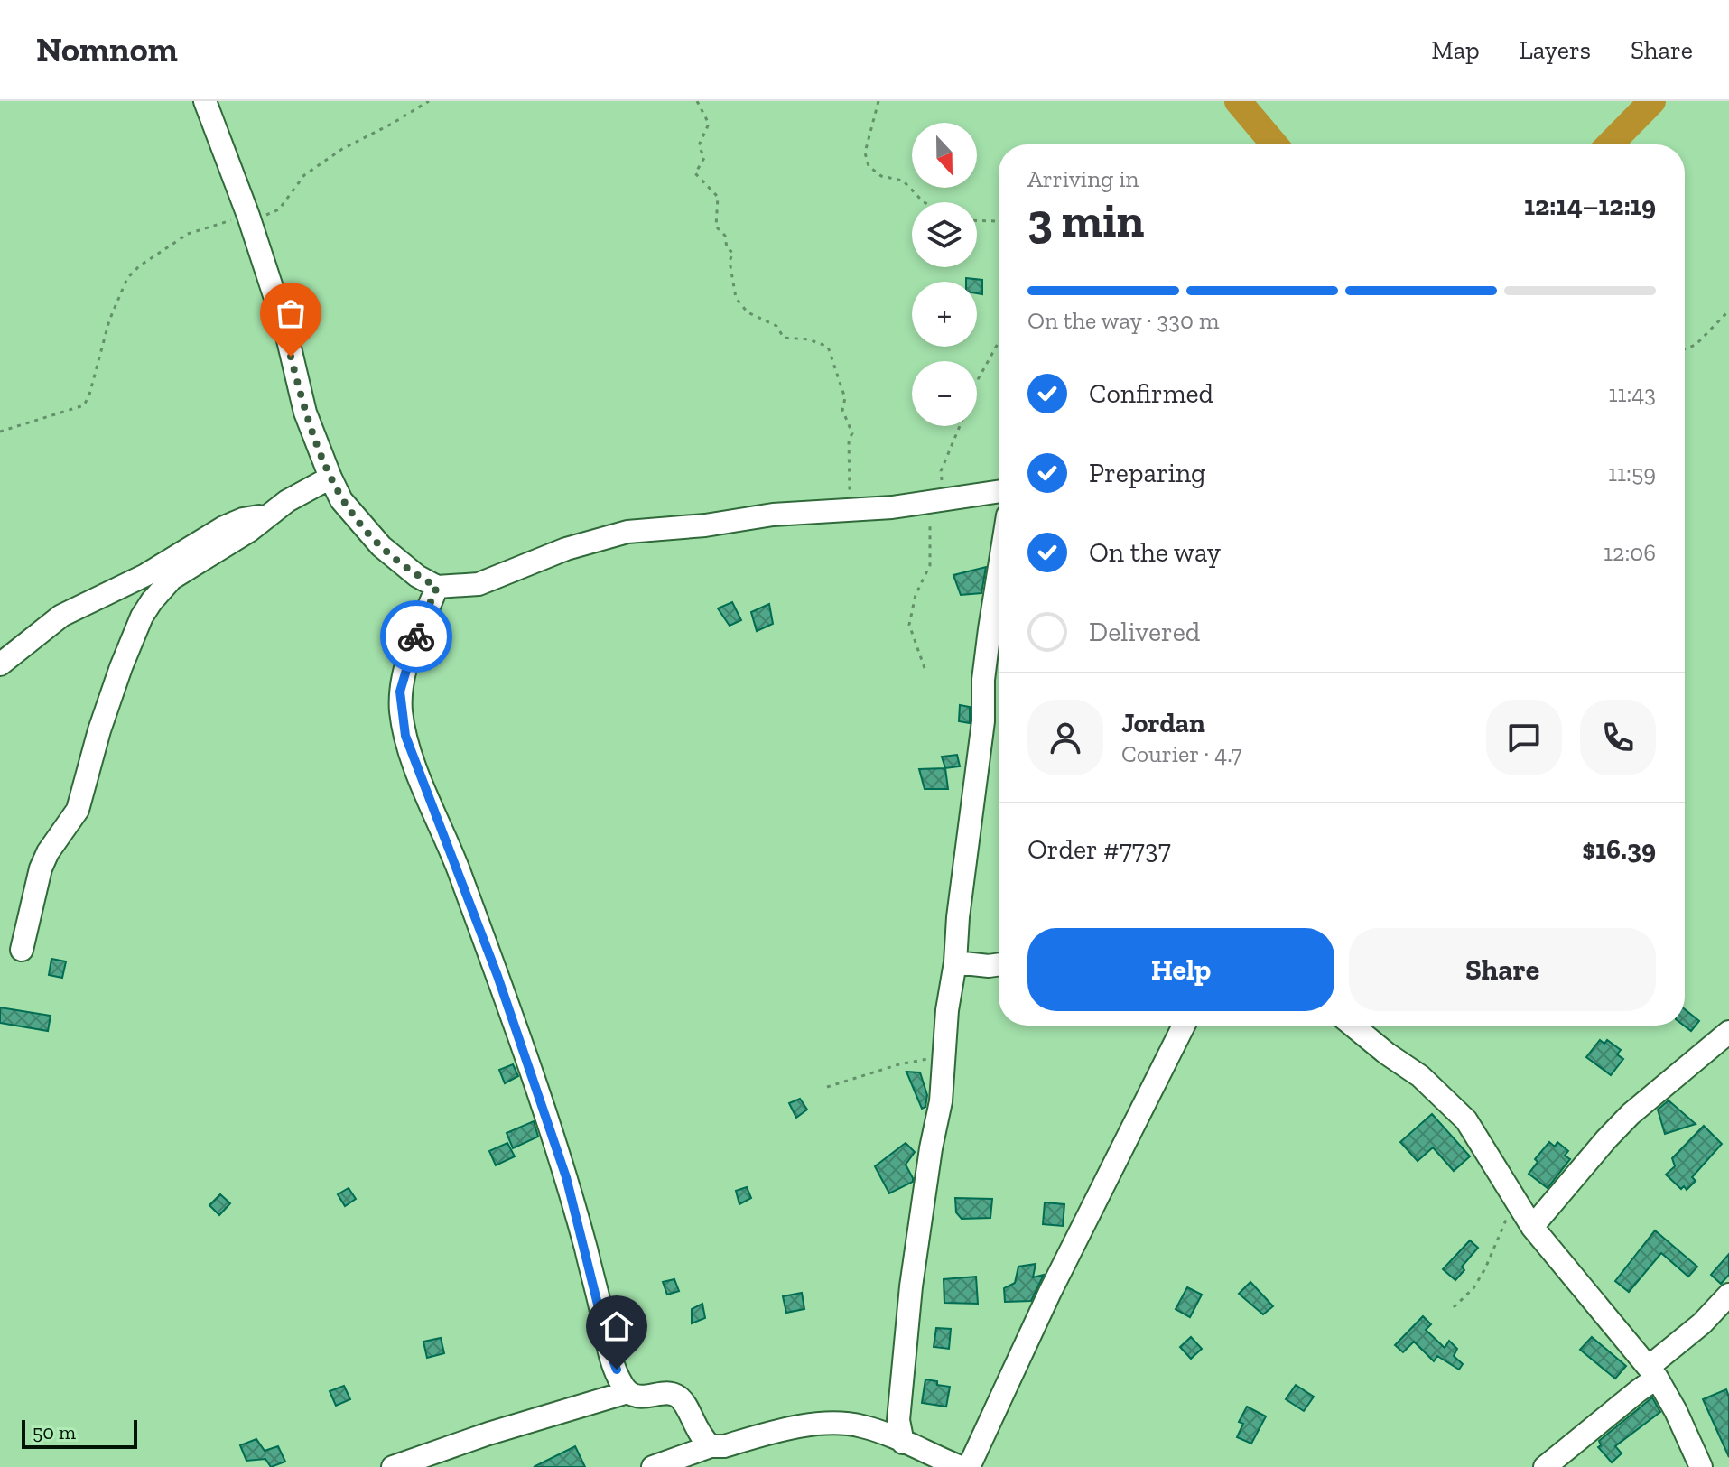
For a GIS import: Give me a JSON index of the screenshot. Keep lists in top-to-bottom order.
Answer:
{
  "scale_bar": "50 m",
  "north": "bottom",
  "page": {
    "header": "Nomnom",
    "nav": ["Map", "Layers", "Share"],
    "map_buttons": ["+", "−"],
    "heading": ["3 min", "Arriving in", "12:14–12:19"],
    "panel": [
      "Jordan",
      "Courier · 4.7",
      "Order #7737",
      "$16.39"
    ],
    "bar": "On the way · 330 m",
    "list": [
      ["Confirmed", "11:43"],
      ["Preparing", "11:59"],
      ["On the way", "12:06"],
      "Delivered"
    ],
    "buttons": ["Help", "Share"],
    "scale": "50 m"
  }
}
